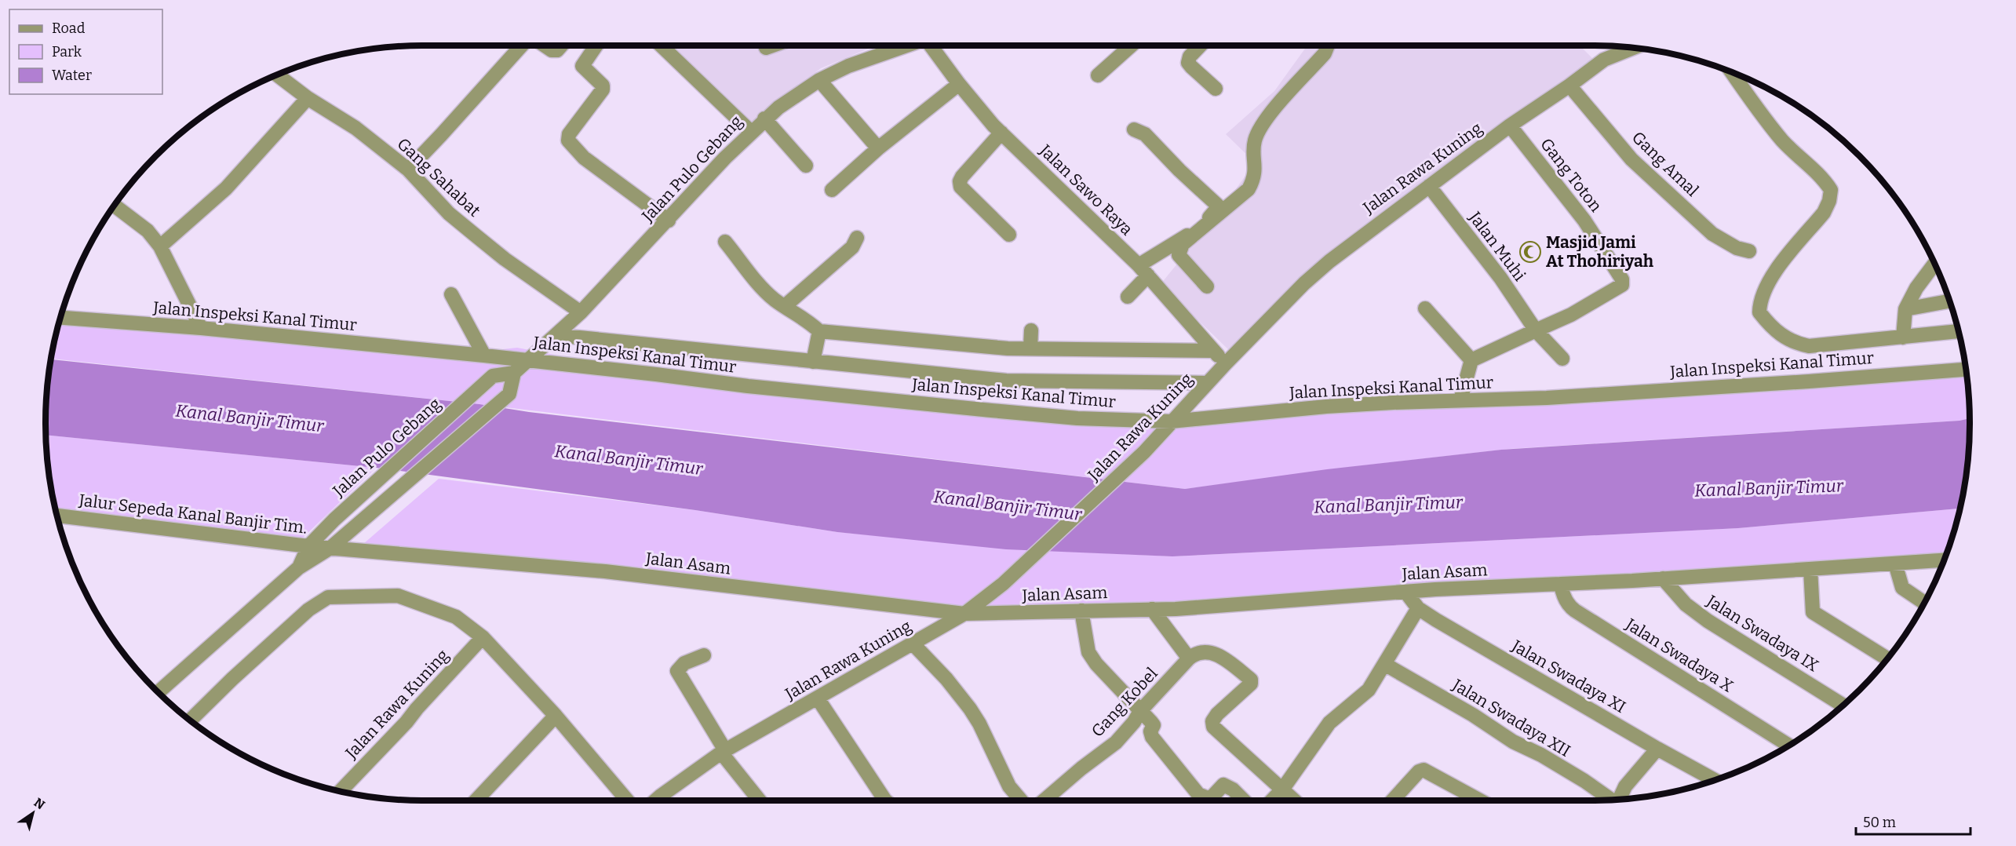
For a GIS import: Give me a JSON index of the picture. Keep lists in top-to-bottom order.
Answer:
{
  "streets": {
    "street": [
      "Gang Amal",
      "Jalan Rawa Kuning",
      "Jalan Pulo Gebang",
      "Gang Toton",
      "Gang Sahabat",
      "Jalan Sawo Raya",
      "Jalan Muhi",
      "Jalan Inspeksi Kanal Timur",
      "Jalur Sepeda Kanal Banjir Tim.",
      "Jalan Asam",
      "Jalan Swadaya IX",
      "Jalan Swadaya X",
      "Jalan Swadaya XI",
      "Gang Kobel",
      "Jalan Swadaya XII"
    ]
  },
  "crossings": [
    ["Gang Amal", "Jalan Rawa Kuning"],
    ["Jalan Rawa Kuning", "Gang Toton"],
    ["Jalan Rawa Kuning", "Jalan Sawo Raya"],
    ["Jalan Rawa Kuning", "Jalan Muhi"],
    ["Jalan Rawa Kuning", "Jalan Inspeksi Kanal Timur"],
    ["Jalan Rawa Kuning", "Jalan Asam"],
    ["Jalan Pulo Gebang", "Gang Sahabat"],
    ["Jalan Pulo Gebang", "Jalan Inspeksi Kanal Timur"],
    ["Jalan Pulo Gebang", "Jalur Sepeda Kanal Banjir Tim."],
    ["Jalan Pulo Gebang", "Jalan Asam"],
    ["Gang Toton", "Jalan Muhi"],
    ["Jalur Sepeda Kanal Banjir Tim.", "Jalan Asam"],
    ["Jalan Asam", "Jalan Swadaya IX"],
    ["Jalan Asam", "Jalan Swadaya X"],
    ["Jalan Asam", "Jalan Swadaya XI"]
  ],
  "water": ["Kanal Banjir Timur"],
  "places": {
    "mosque": ["Masjid Jami At Thohiriyah"]
  },
  "legend": ["Road", "Park", "Water"],
  "scale_bar": "50 m",
  "north": "top right"
}
